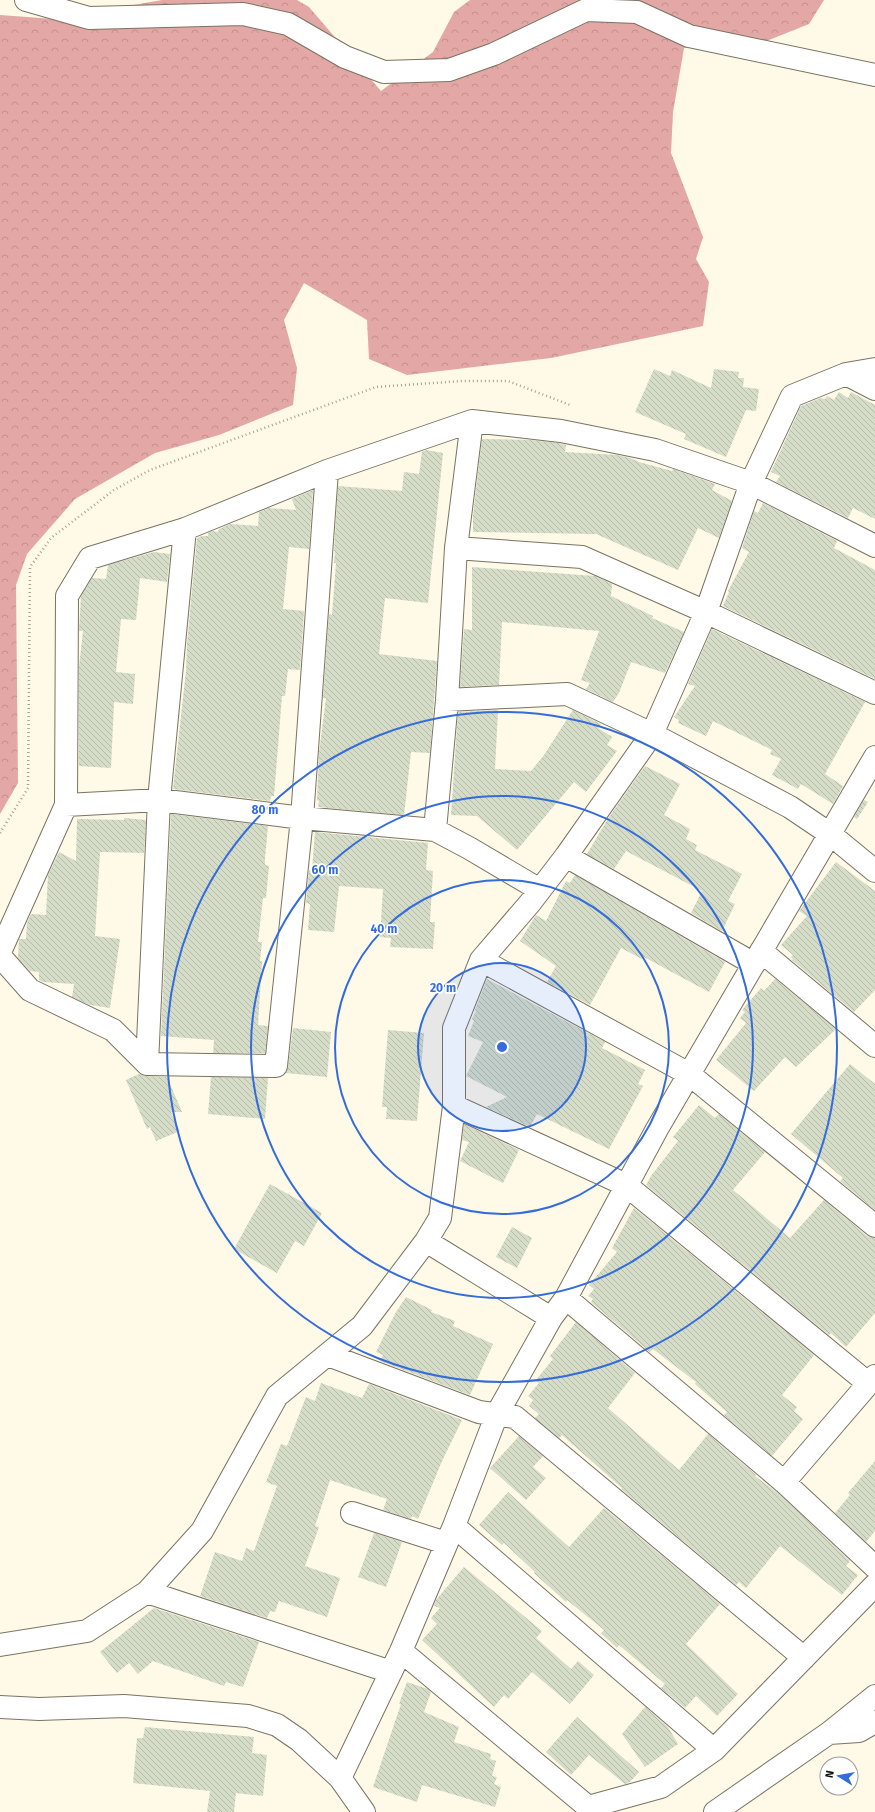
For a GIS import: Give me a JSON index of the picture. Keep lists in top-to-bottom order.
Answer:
{
  "north": "left",
  "rings": [
    "80 m",
    "60 m",
    "40 m",
    "20 m"
  ]
}
